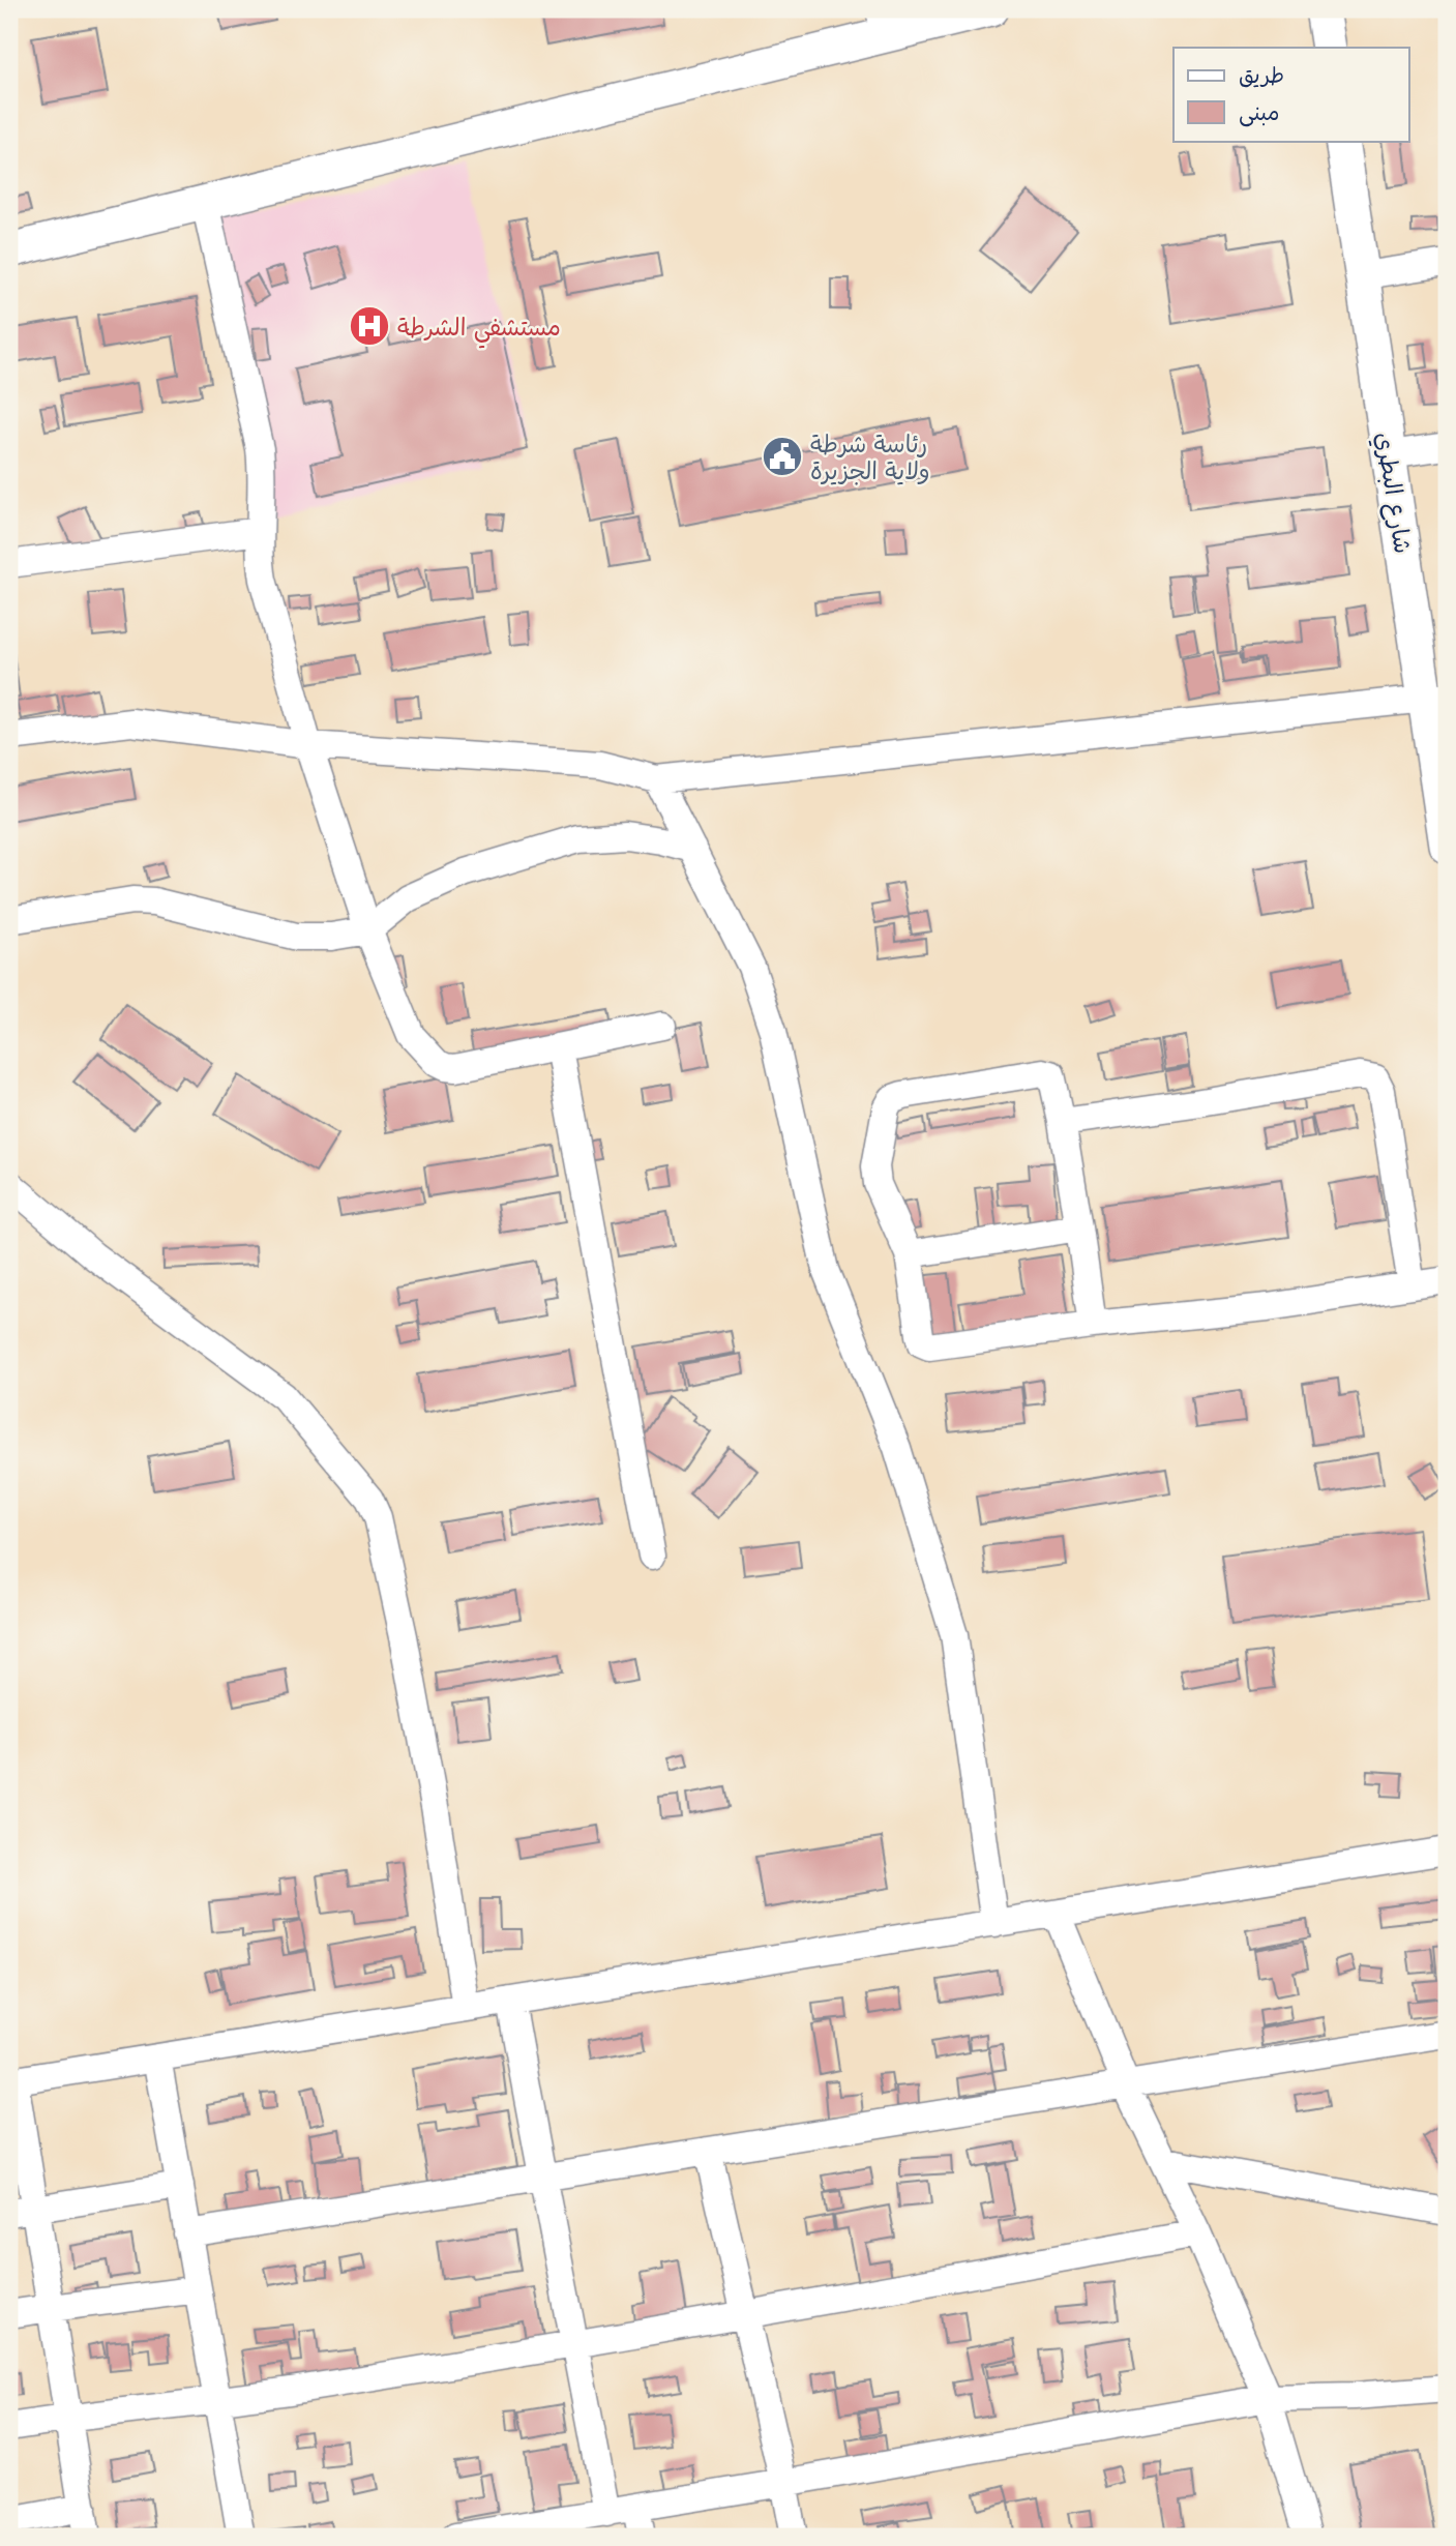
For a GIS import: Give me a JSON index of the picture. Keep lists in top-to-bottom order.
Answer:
{
  "streets": {
    "main road": ["شارع البطري"]
  },
  "places": {
    "hospital": ["مستشفي الشرطة"],
    "public building": ["رئاسة شرطة ولاية الجزيرة"]
  },
  "legend": ["طريق", "مبنى"]
}
